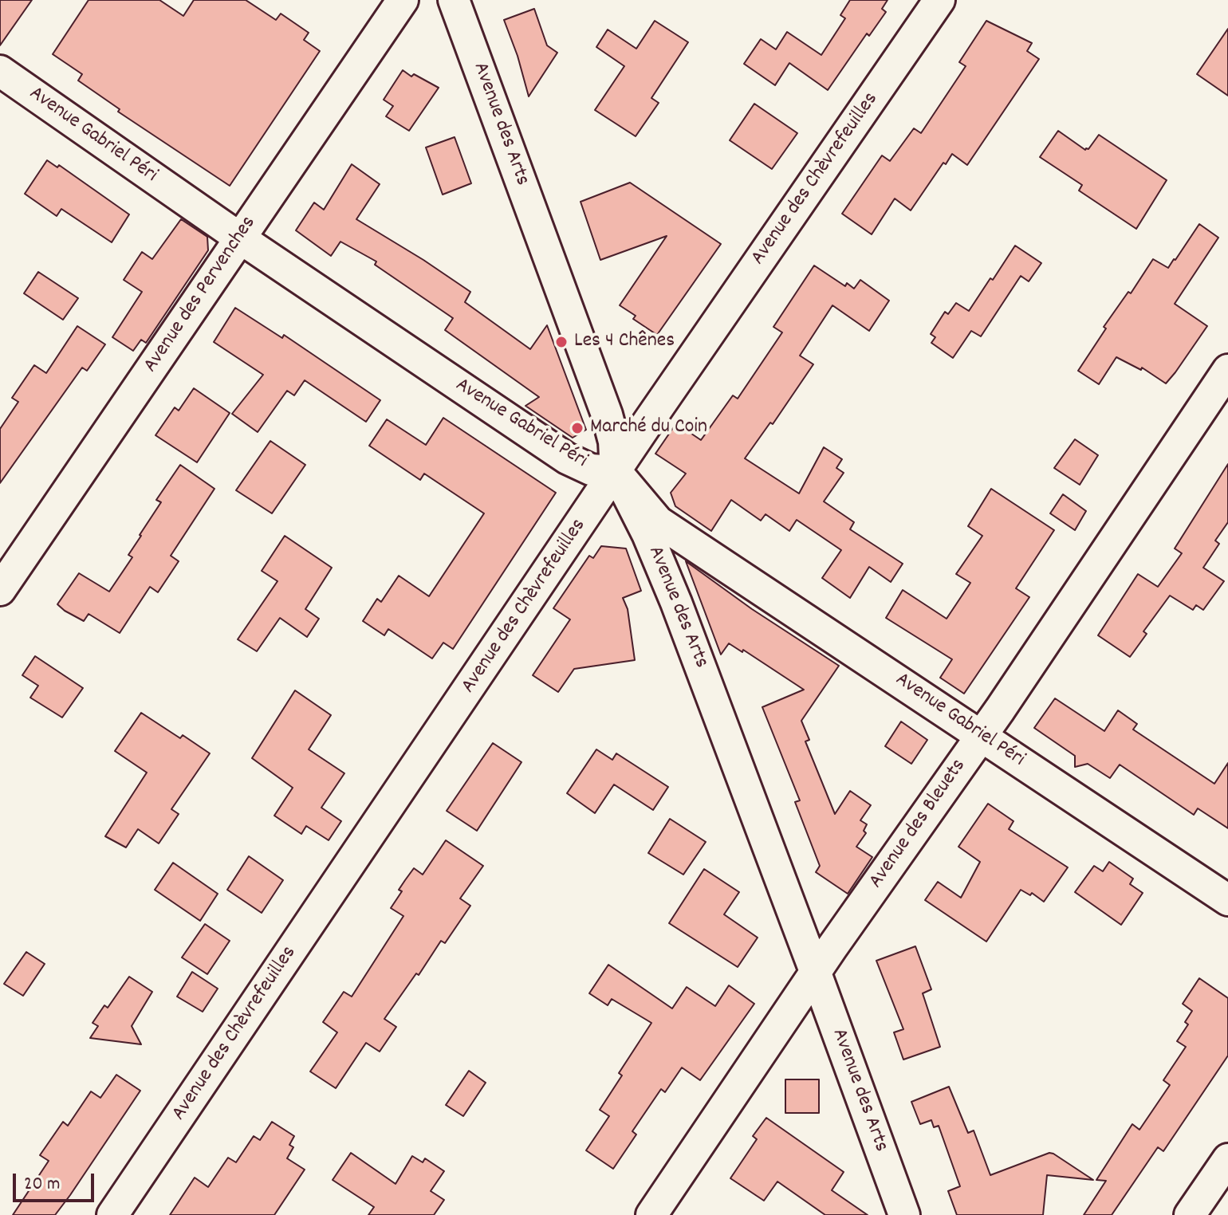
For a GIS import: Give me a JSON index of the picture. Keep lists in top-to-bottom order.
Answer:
{
  "streets": {
    "street": [
      "Avenue des Arts",
      "Avenue Gabriel Péri",
      "Avenue des Chèvrefeuilles",
      "Avenue des Pervenches",
      "Avenue des Bleuets"
    ]
  },
  "crossings": [
    ["Avenue des Arts", "Avenue Gabriel Péri"],
    ["Avenue des Arts", "Avenue des Chèvrefeuilles"],
    ["Avenue des Arts", "Avenue des Bleuets"],
    ["Avenue Gabriel Péri", "Avenue des Chèvrefeuilles"],
    ["Avenue Gabriel Péri", "Avenue des Pervenches"],
    ["Avenue Gabriel Péri", "Avenue des Bleuets"]
  ],
  "places": ["Les 4 Chênes", "Marché du Coin"],
  "scale_bar": "20 m"
}
